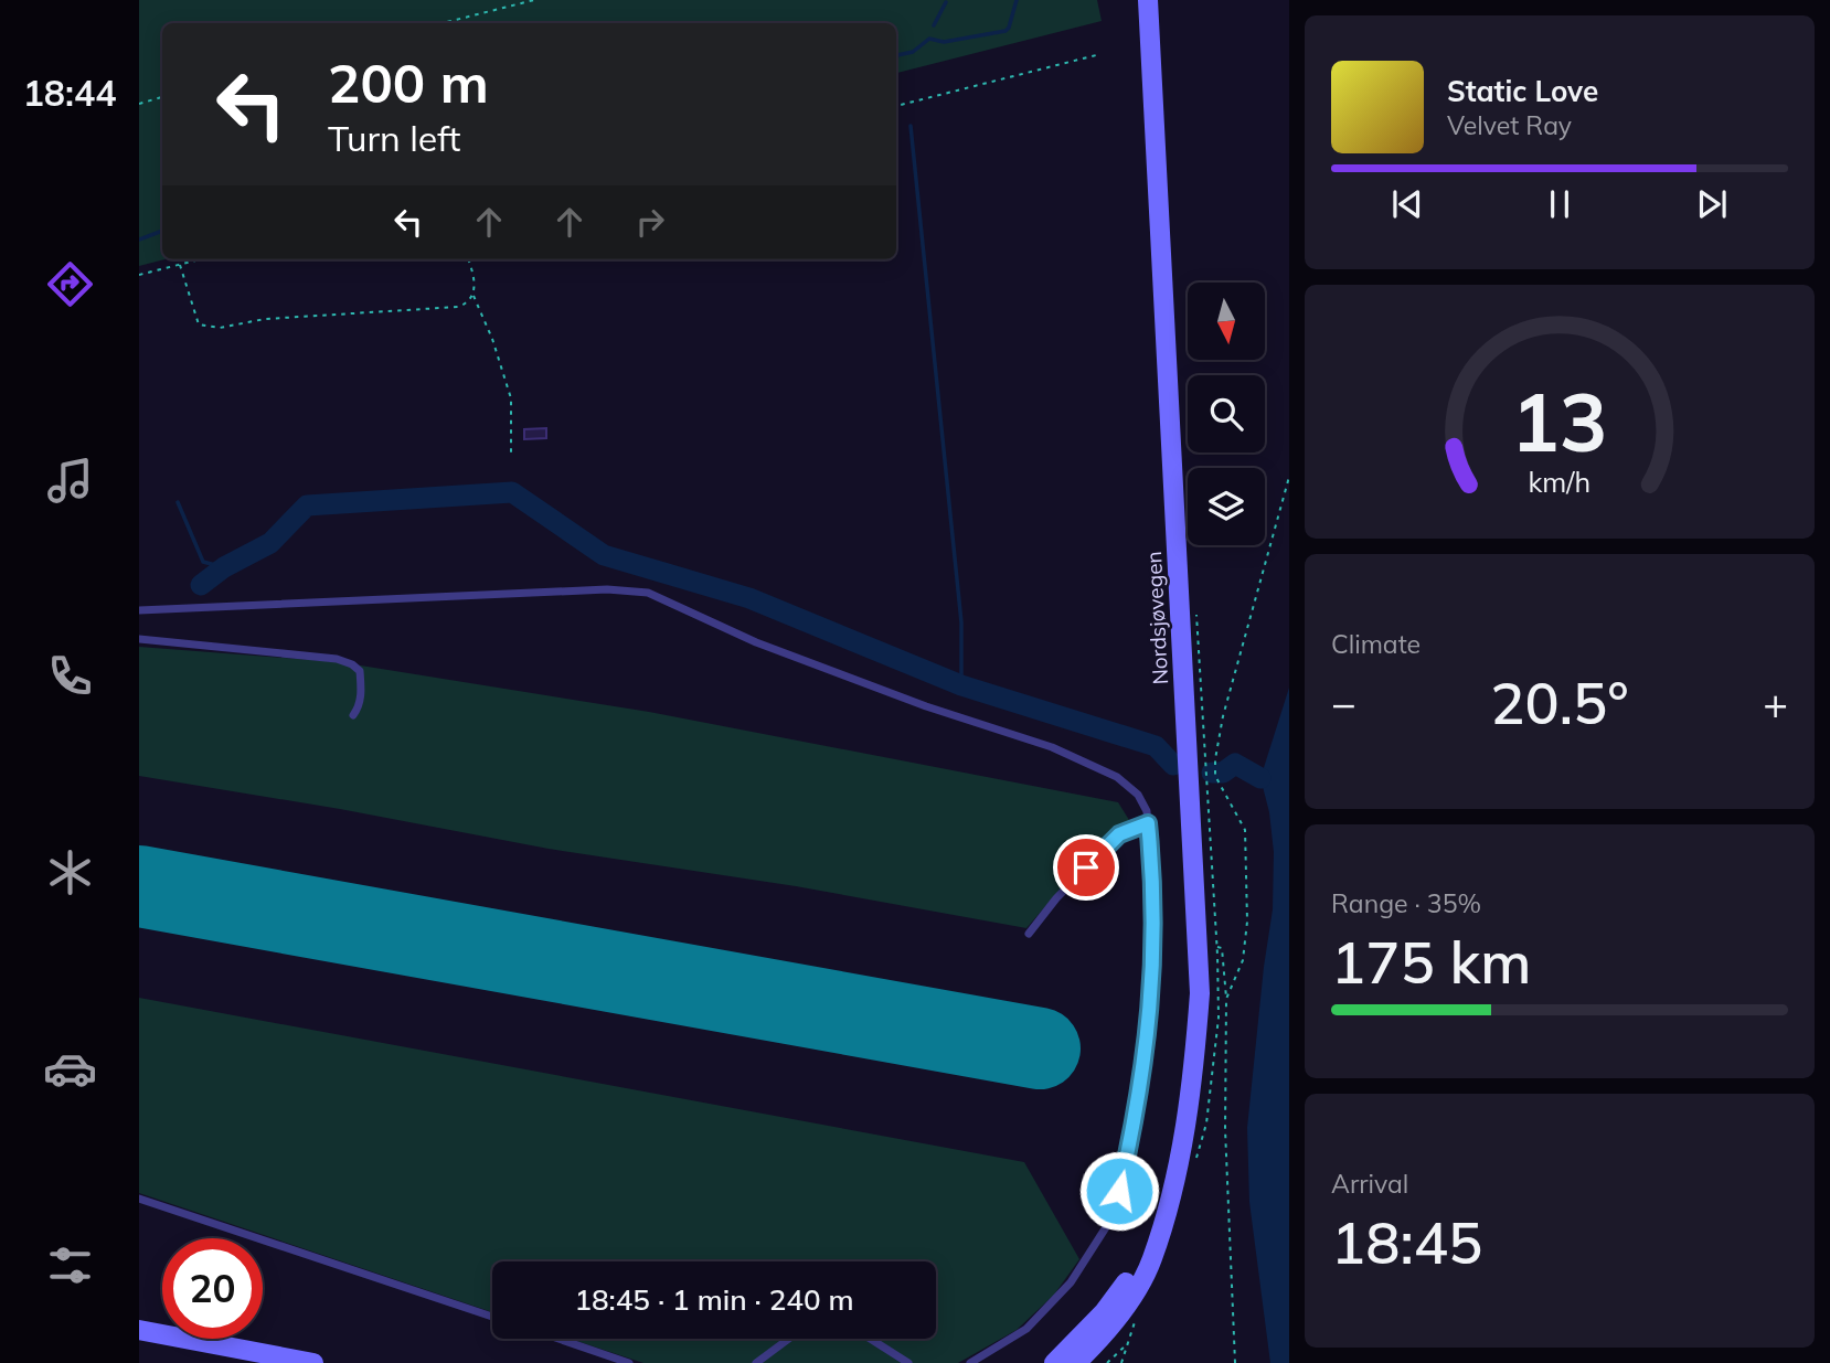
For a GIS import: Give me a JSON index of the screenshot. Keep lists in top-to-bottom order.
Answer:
{
  "streets": {
    "main road": ["Nordsjøvegen"]
  },
  "north": "bottom",
  "page": {
    "tabs": "18:44",
    "turn": ["200 m", "Turn left"],
    "song": ["Static Love", "Velvet Ray"],
    "tile": [
      "Climate",
      ["Range · 35%", "175 km"],
      ["Arrival", "18:45"]
    ],
    "heat": ["−", "20.5°", "+"],
    "limit": "20",
    "trip": "18:45 · 1 min · 240 m",
    "gauge": ["13", "km/h"]
  }
}
